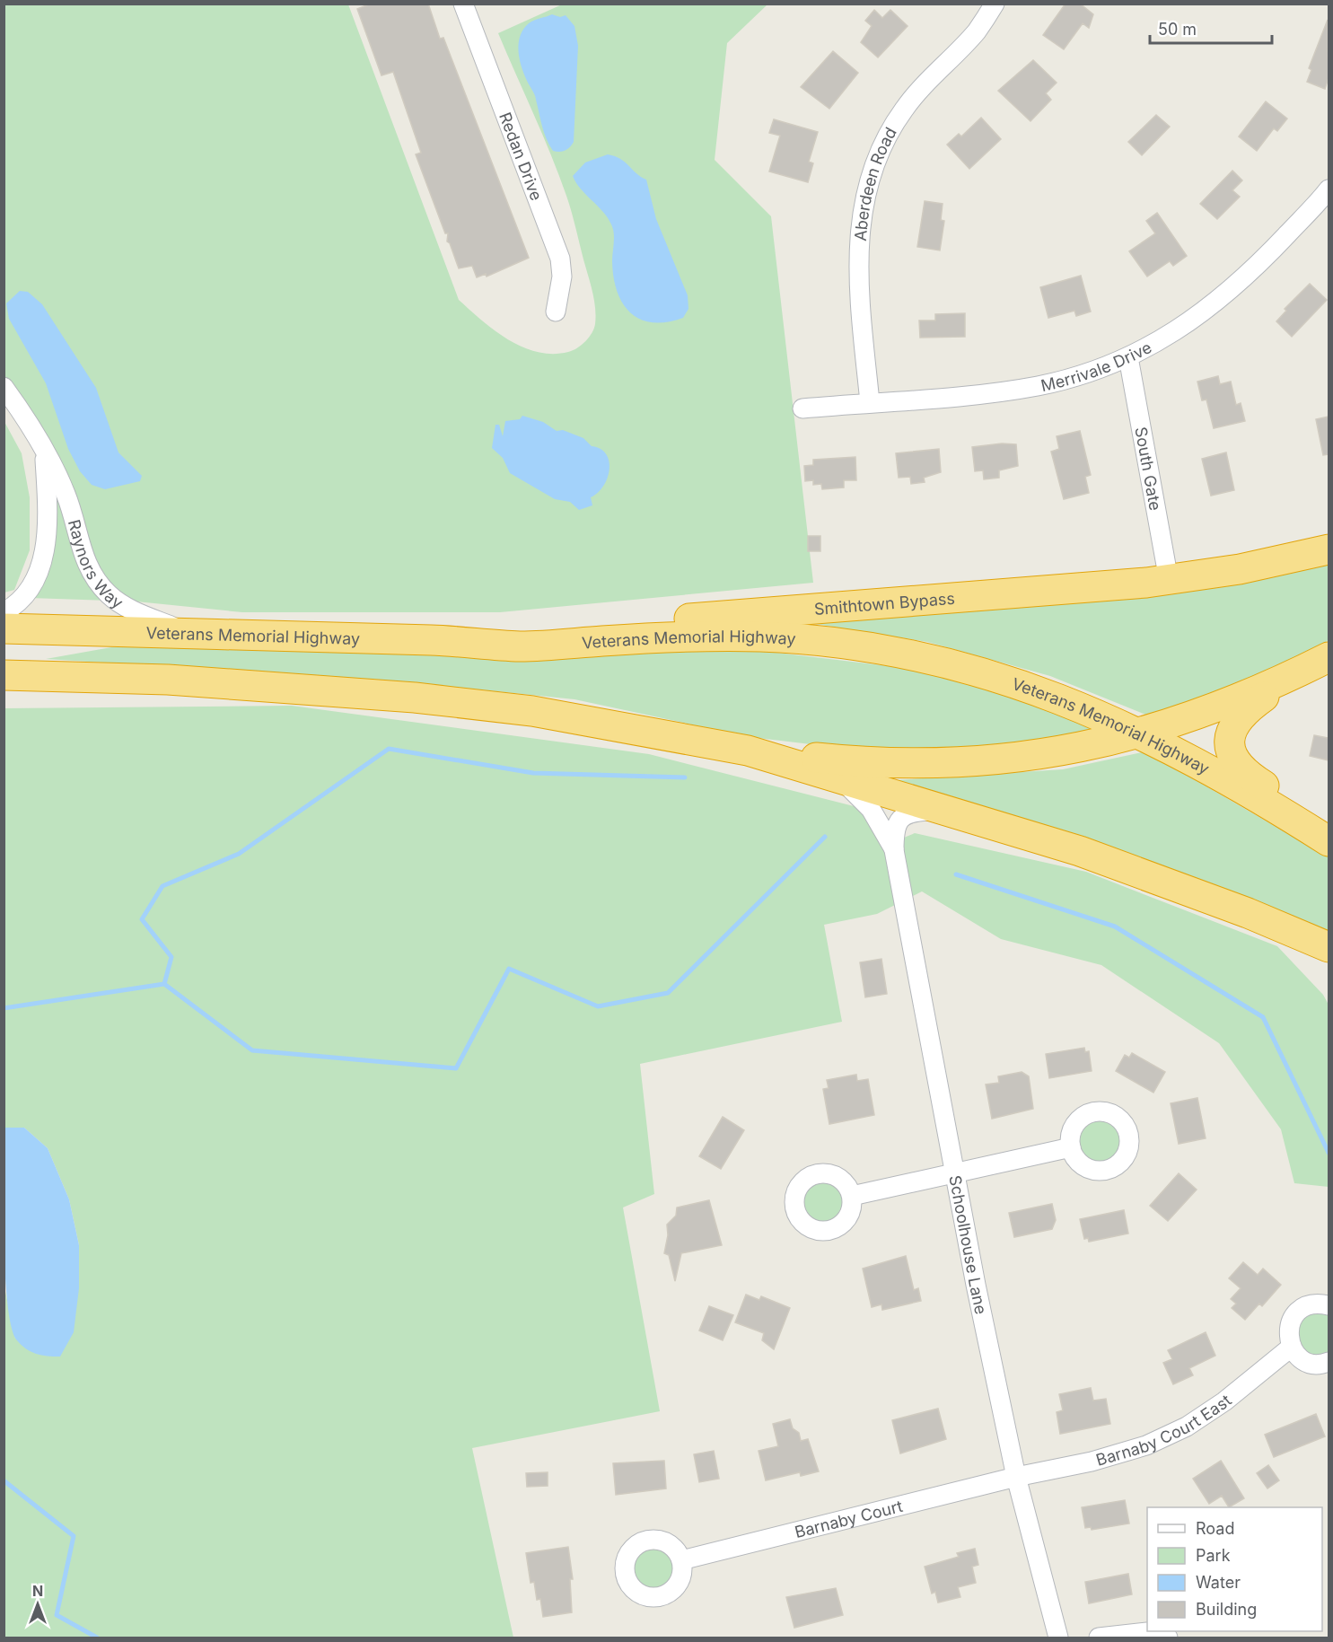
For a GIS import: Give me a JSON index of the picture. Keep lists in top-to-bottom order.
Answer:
{
  "streets": {
    "highway": ["Smithtown Bypass", "Veterans Memorial Highway"],
    "street": [
      "Redan Drive",
      "Aberdeen Road",
      "Merrivale Drive",
      "South Gate",
      "Raynors Way",
      "Schoolhouse Lane",
      "Barnaby Court East",
      "Barnaby Court"
    ]
  },
  "crossings": [
    ["Aberdeen Road", "Merrivale Drive"],
    ["Merrivale Drive", "South Gate"],
    ["South Gate", "Smithtown Bypass"],
    ["Raynors Way", "Veterans Memorial Highway"],
    ["Smithtown Bypass", "Veterans Memorial Highway"],
    ["Schoolhouse Lane", "Barnaby Court East"],
    ["Schoolhouse Lane", "Barnaby Court"],
    ["Barnaby Court East", "Barnaby Court"]
  ],
  "legend": [
    "Road",
    "Park",
    "Water",
    "Building"
  ],
  "scale_bar": "50 m",
  "north": "top"
}
